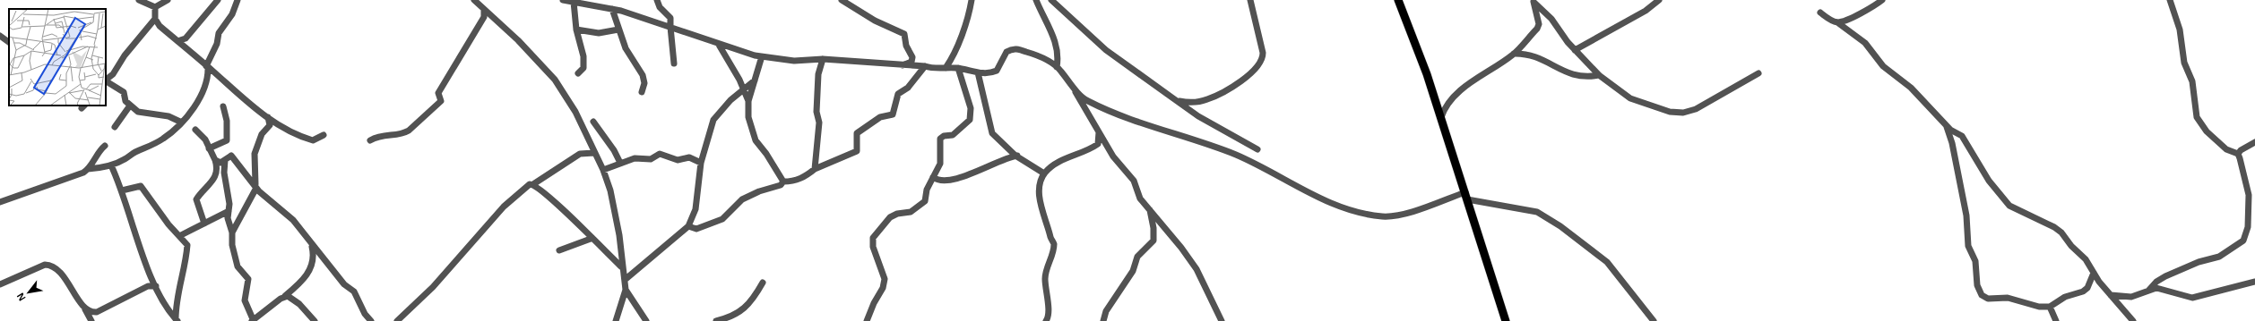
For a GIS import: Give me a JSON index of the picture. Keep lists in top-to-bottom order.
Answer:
{
  "north": "bottom left"
}
